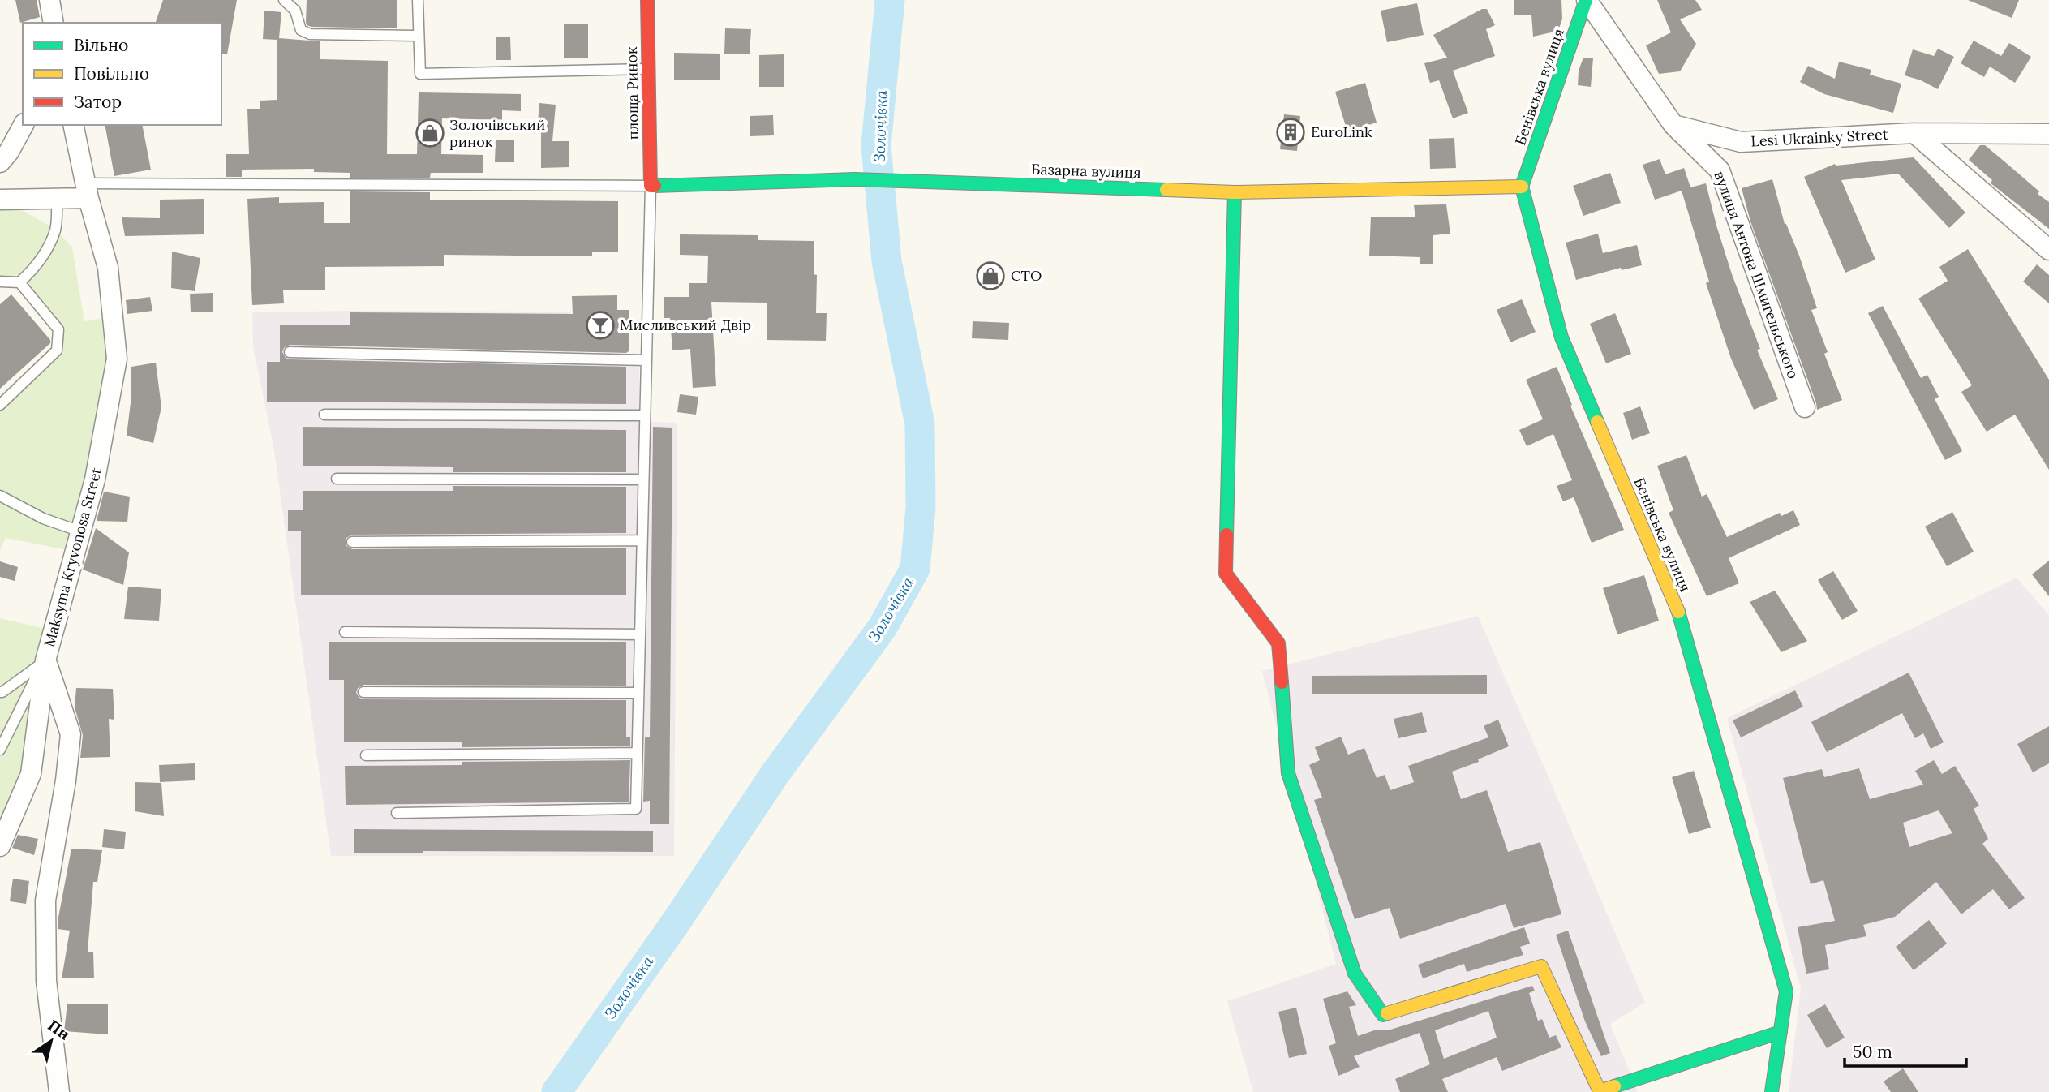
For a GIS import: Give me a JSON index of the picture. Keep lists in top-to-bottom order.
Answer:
{
  "streets": {
    "street": [
      "Бенівська вулиця",
      "площа Ринок",
      "Lesi Ukrainky Street",
      "Базарна вулиця",
      "вулиця Антона Шмигельського",
      "Maksyma Kryvonosa Street"
    ]
  },
  "crossings": [
    ["Бенівська вулиця", "Базарна вулиця"],
    ["площа Ринок", "Базарна вулиця"],
    ["Lesi Ukrainky Street", "вулиця Антона Шмигельського"]
  ],
  "water": ["Золочівка"],
  "places": {
    "building": ["EuroLink"],
    "shop": ["Золочівський ринок", "СТО"],
    "bar": ["Мисливський Двір"]
  },
  "legend": ["Вільно", "Повільно", "Затор"],
  "scale_bar": "50 m",
  "north": "top right"
}
